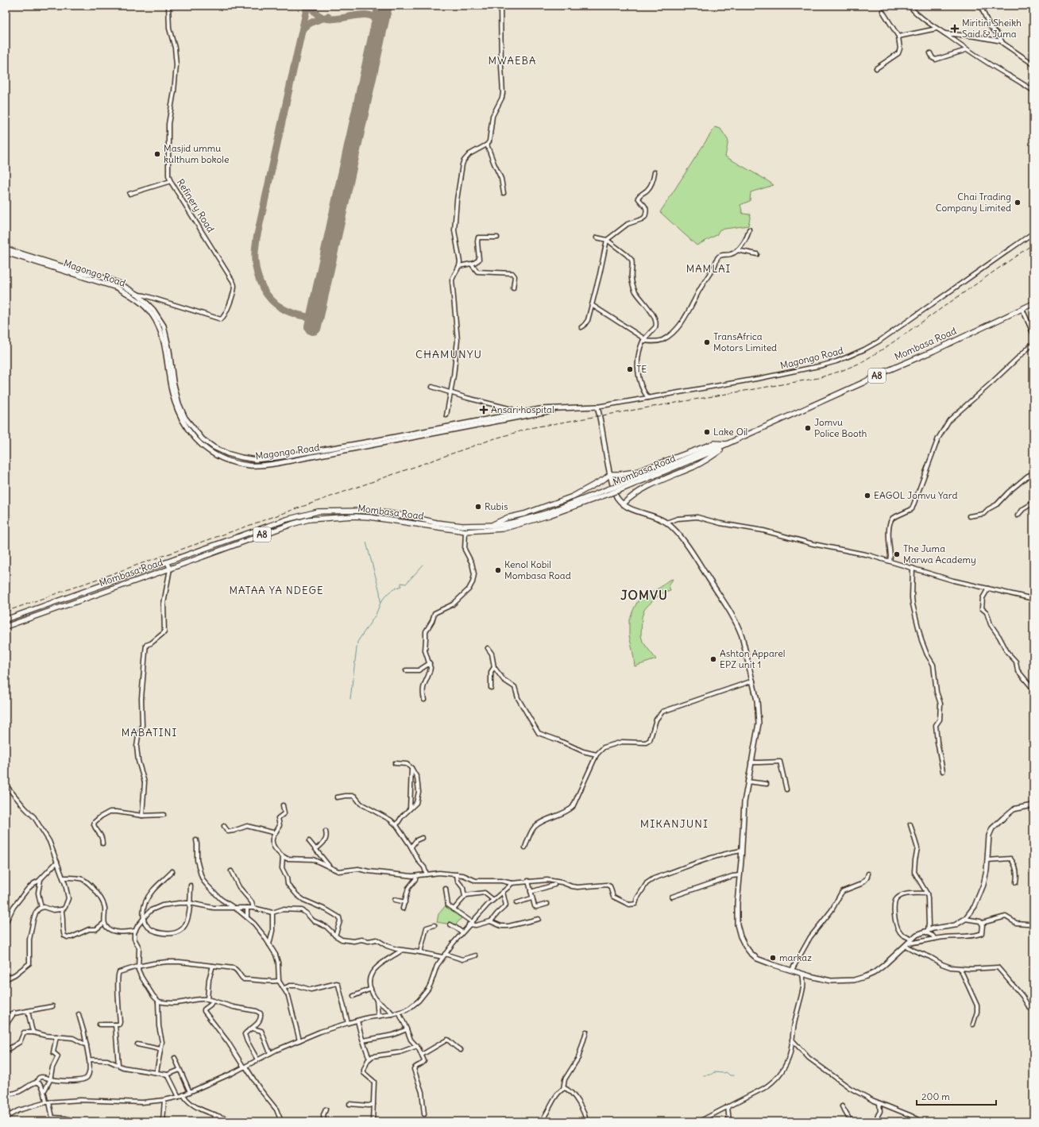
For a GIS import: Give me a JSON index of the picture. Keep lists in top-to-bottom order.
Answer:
{
  "streets": {
    "highway": ["Mombasa Road", "A8"],
    "main road": ["Magongo Road"],
    "street": ["Refinery Road"]
  },
  "crossings": [
    ["Refinery Road", "Magongo Road"]
  ],
  "districts": [
    "MWAEBA",
    "MAMLAI",
    "CHAMUNYU",
    "MATAA YA NDEGE",
    "JOMVU",
    "MABATINI",
    "MIKANJUNI"
  ],
  "places": {
    "health": ["Miritini Sheikh Said & Juma", "Ansari hospital"],
    "other": [
      "Masjid ummu kulthum bokole",
      "Chai Trading Company Limited",
      "TransAfrica Motors Limited",
      "TE",
      "Jomvu Police Booth",
      "Lake Oil",
      "EAGOL Jomvu Yard",
      "Rubis",
      "The Juma Marwa Academy",
      "Kenol Kobil Mombasa Road",
      "Ashton Apparel EPZ unit 1",
      "markaz"
    ]
  },
  "scale_bar": "200 m"
}
